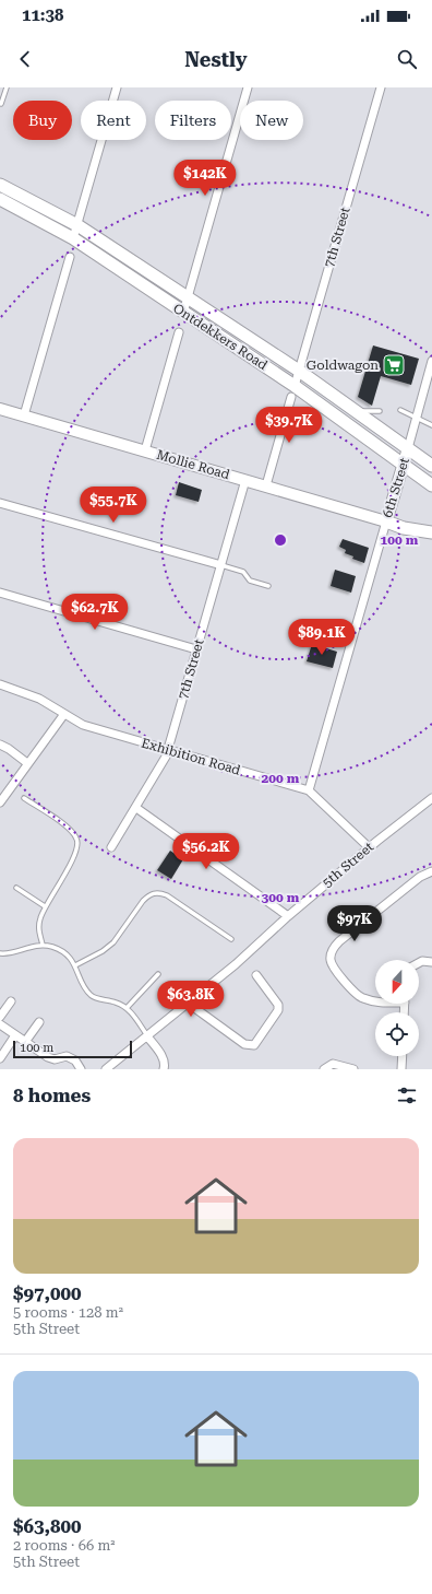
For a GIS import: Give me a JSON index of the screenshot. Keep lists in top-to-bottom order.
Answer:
{
  "streets": {
    "main road": ["Ontdekkers Road", "Mollie Road", "6th Street"],
    "street": ["7th Street", "Exhibition Road", "5th Street"]
  },
  "crossings": [
    ["7th Street", "Ontdekkers Road"],
    ["7th Street", "Mollie Road"],
    ["7th Street", "Exhibition Road"],
    ["Ontdekkers Road", "6th Street"],
    ["Mollie Road", "6th Street"],
    ["6th Street", "Exhibition Road"],
    ["Exhibition Road", "5th Street"]
  ],
  "places": {
    "supermarket": ["Goldwagon"]
  },
  "scale_bar": "100 m",
  "north": "bottom",
  "page": {
    "status": "11:38",
    "header": "Nestly",
    "chip": [
      "Buy",
      "Rent",
      "Filters",
      "New"
    ],
    "price": [
      "$142K",
      "$39.7K",
      "$55.7K",
      "$62.7K",
      "$89.1K",
      "$56.2K",
      "$97K",
      "$63.8K"
    ],
    "scale": "100 m",
    "heading": "8 homes",
    "list": [
      {
        "name": "$97,000",
        "note": "5 rooms · 128 m² · 5th Street"
      },
      {
        "name": "$63,800",
        "note": "2 rooms · 66 m² · 5th Street"
      }
    ]
  },
  "rings": ["100 m", "200 m", "300 m"]
}
